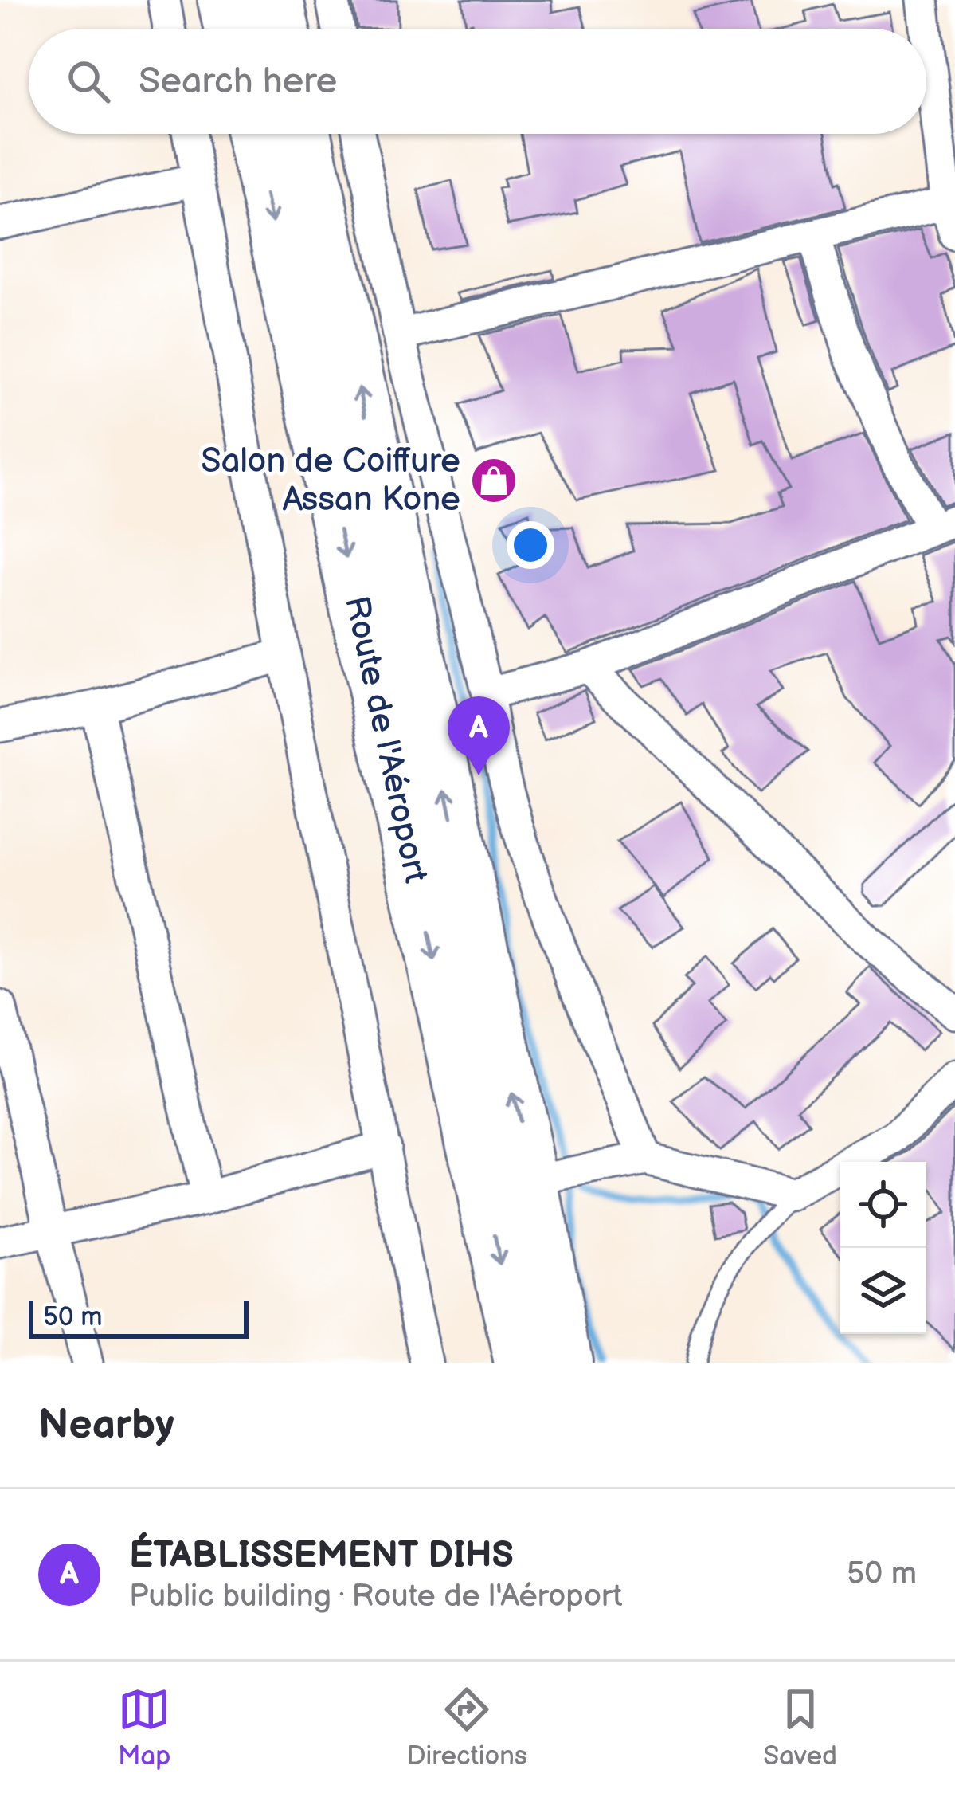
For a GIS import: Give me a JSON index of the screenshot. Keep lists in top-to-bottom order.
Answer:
{
  "streets": {
    "highway": ["Route de l'Aéroport"]
  },
  "places": {
    "shop": ["Salon de Coiffure Assan Kone"]
  },
  "scale_bar": "50 m",
  "page": {
    "search": "Search here",
    "pins": "A",
    "scale": "50 m",
    "heading": "Nearby",
    "list": [
      {
        "mark": "A",
        "name": "ÉTABLISSEMENT DIHS",
        "note": "Public building · Route de l'Aéroport",
        "value": "50 m"
      }
    ],
    "nav": ["Map", "Directions", "Saved"]
  }
}
